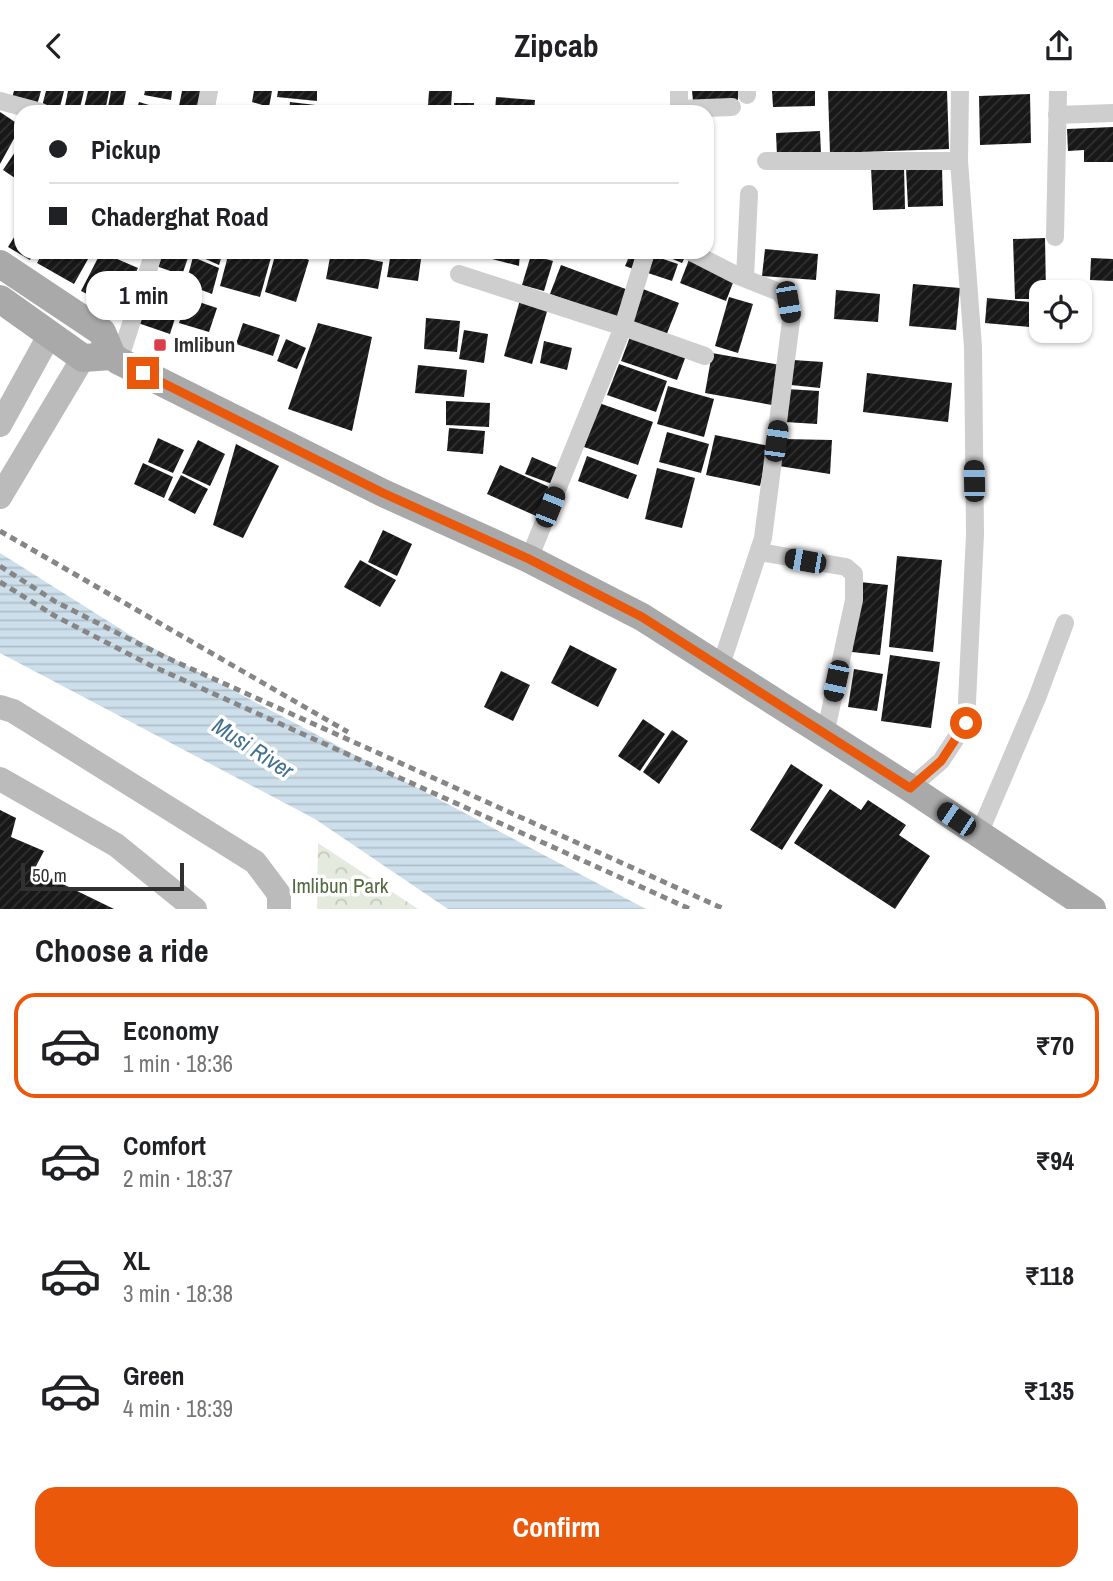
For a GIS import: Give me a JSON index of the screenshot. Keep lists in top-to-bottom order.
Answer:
{
  "water": ["Musi River"],
  "parks": ["Imlibun Park"],
  "places": {
    "transit": ["Imlibun"]
  },
  "scale_bar": "50 m",
  "page": {
    "header": "Zipcab",
    "banner": ["Pickup", "Chaderghat Road"],
    "bubble": "1 min",
    "scale": "50 m",
    "heading": "Choose a ride",
    "list": [
      {
        "name": "Economy",
        "note": "1 min · 18:36",
        "value": "₹70"
      },
      {
        "name": "Comfort",
        "note": "2 min · 18:37",
        "value": "₹94"
      },
      {
        "name": "XL",
        "note": "3 min · 18:38",
        "value": "₹118"
      },
      {
        "name": "Green",
        "note": "4 min · 18:39",
        "value": "₹135"
      }
    ],
    "buttons": "Confirm"
  }
}
